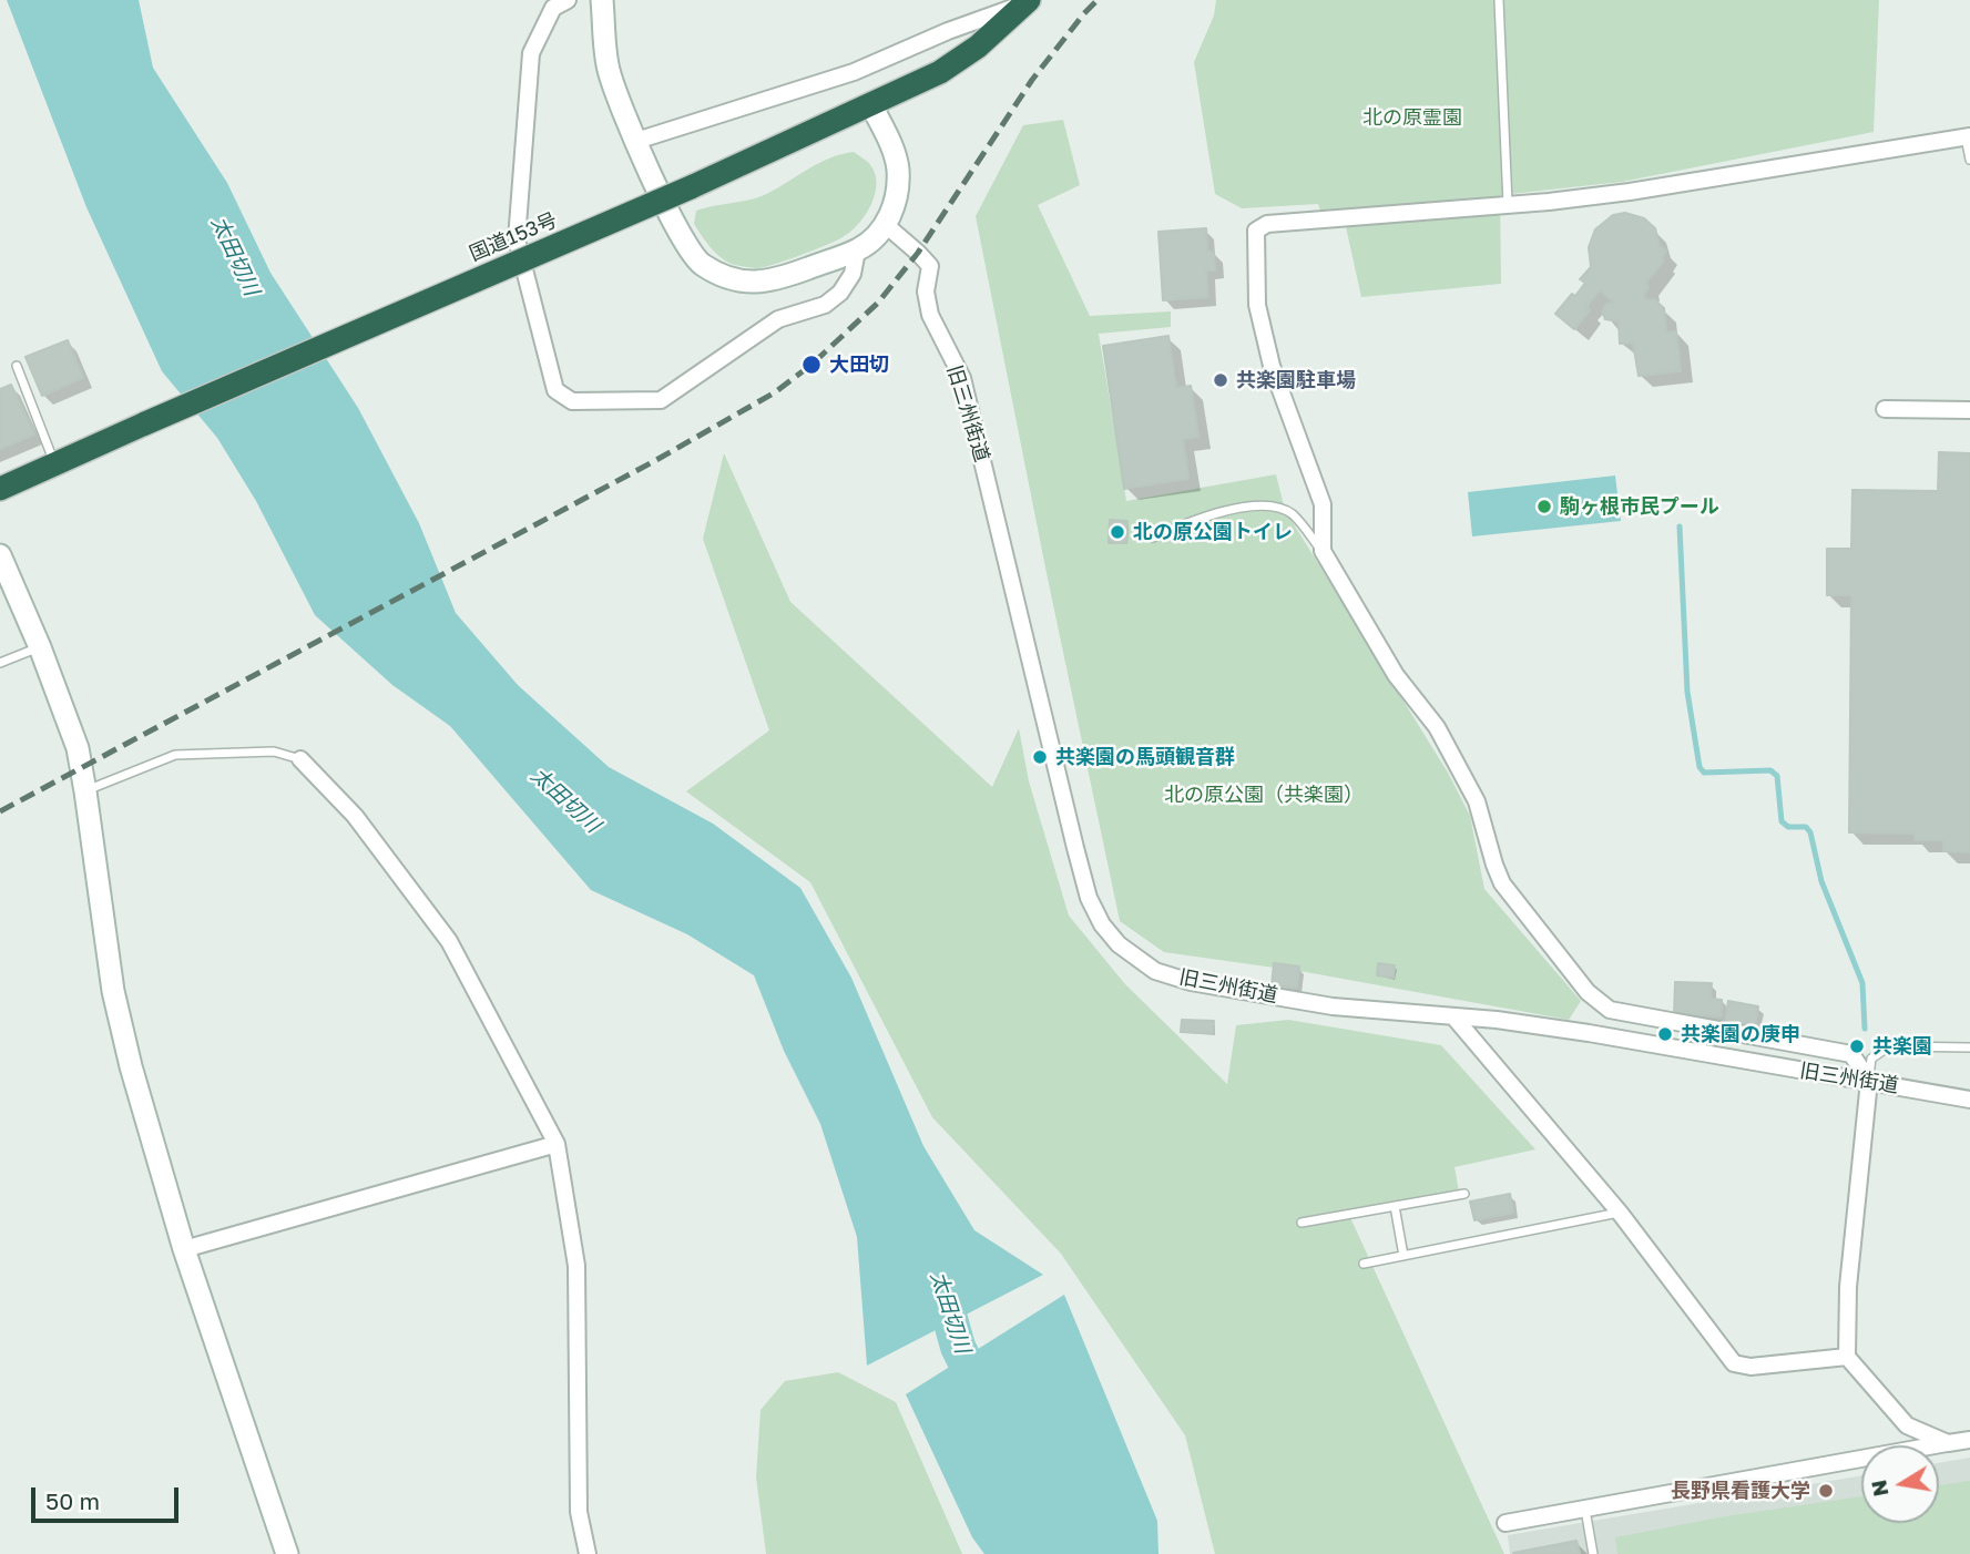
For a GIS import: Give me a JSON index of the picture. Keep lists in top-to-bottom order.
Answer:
{
  "streets": {
    "highway": ["国道153号"],
    "street": ["旧三州街道"]
  },
  "water": ["太田切川"],
  "parks": ["北の原霊園", "北の原公園（共楽園）"],
  "places": [
    "大田切",
    "共楽園駐車場",
    "駒ヶ根市民プール",
    "北の原公園トイレ",
    "共楽園の馬頭観音群",
    "共楽園の庚申",
    "共楽園",
    "長野県看護大学"
  ],
  "scale_bar": "50 m",
  "north": "left"
}
